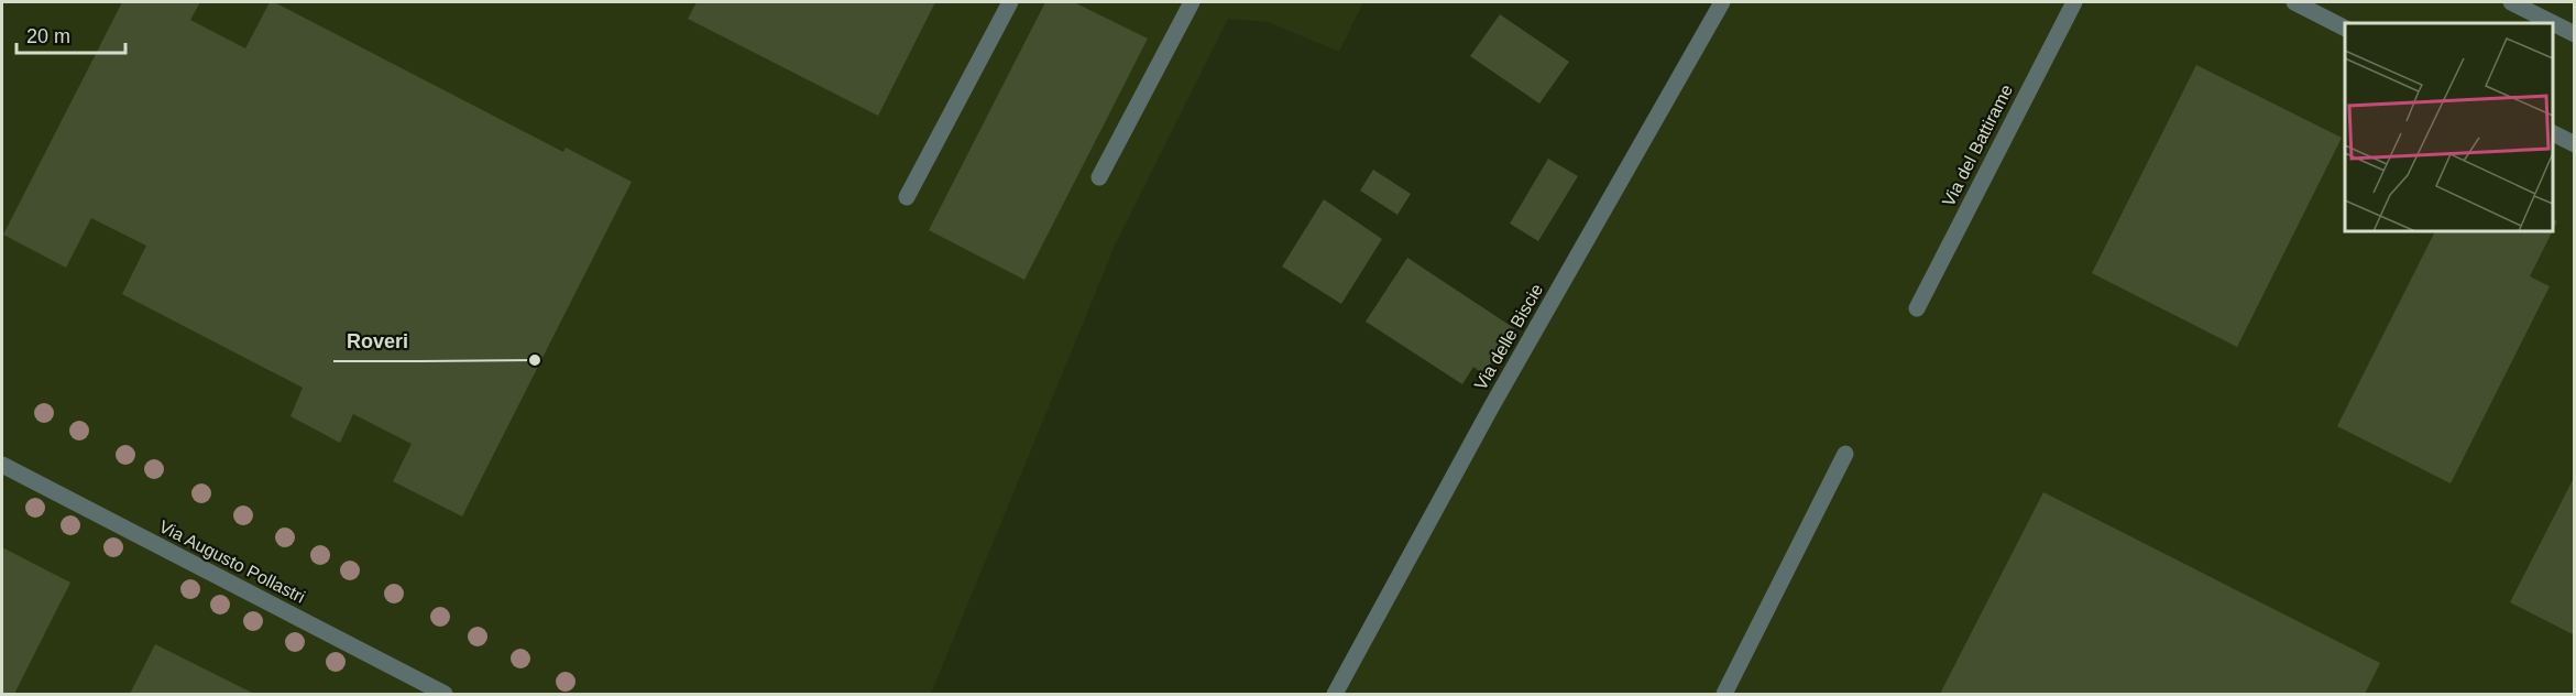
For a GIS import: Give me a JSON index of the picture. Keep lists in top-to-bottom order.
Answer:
{
  "streets": {
    "street": ["Via del Battirame", "Via delle Biscie", "Via Augusto Pollastri"]
  },
  "places": ["Roveri"],
  "scale_bar": "20 m"
}
